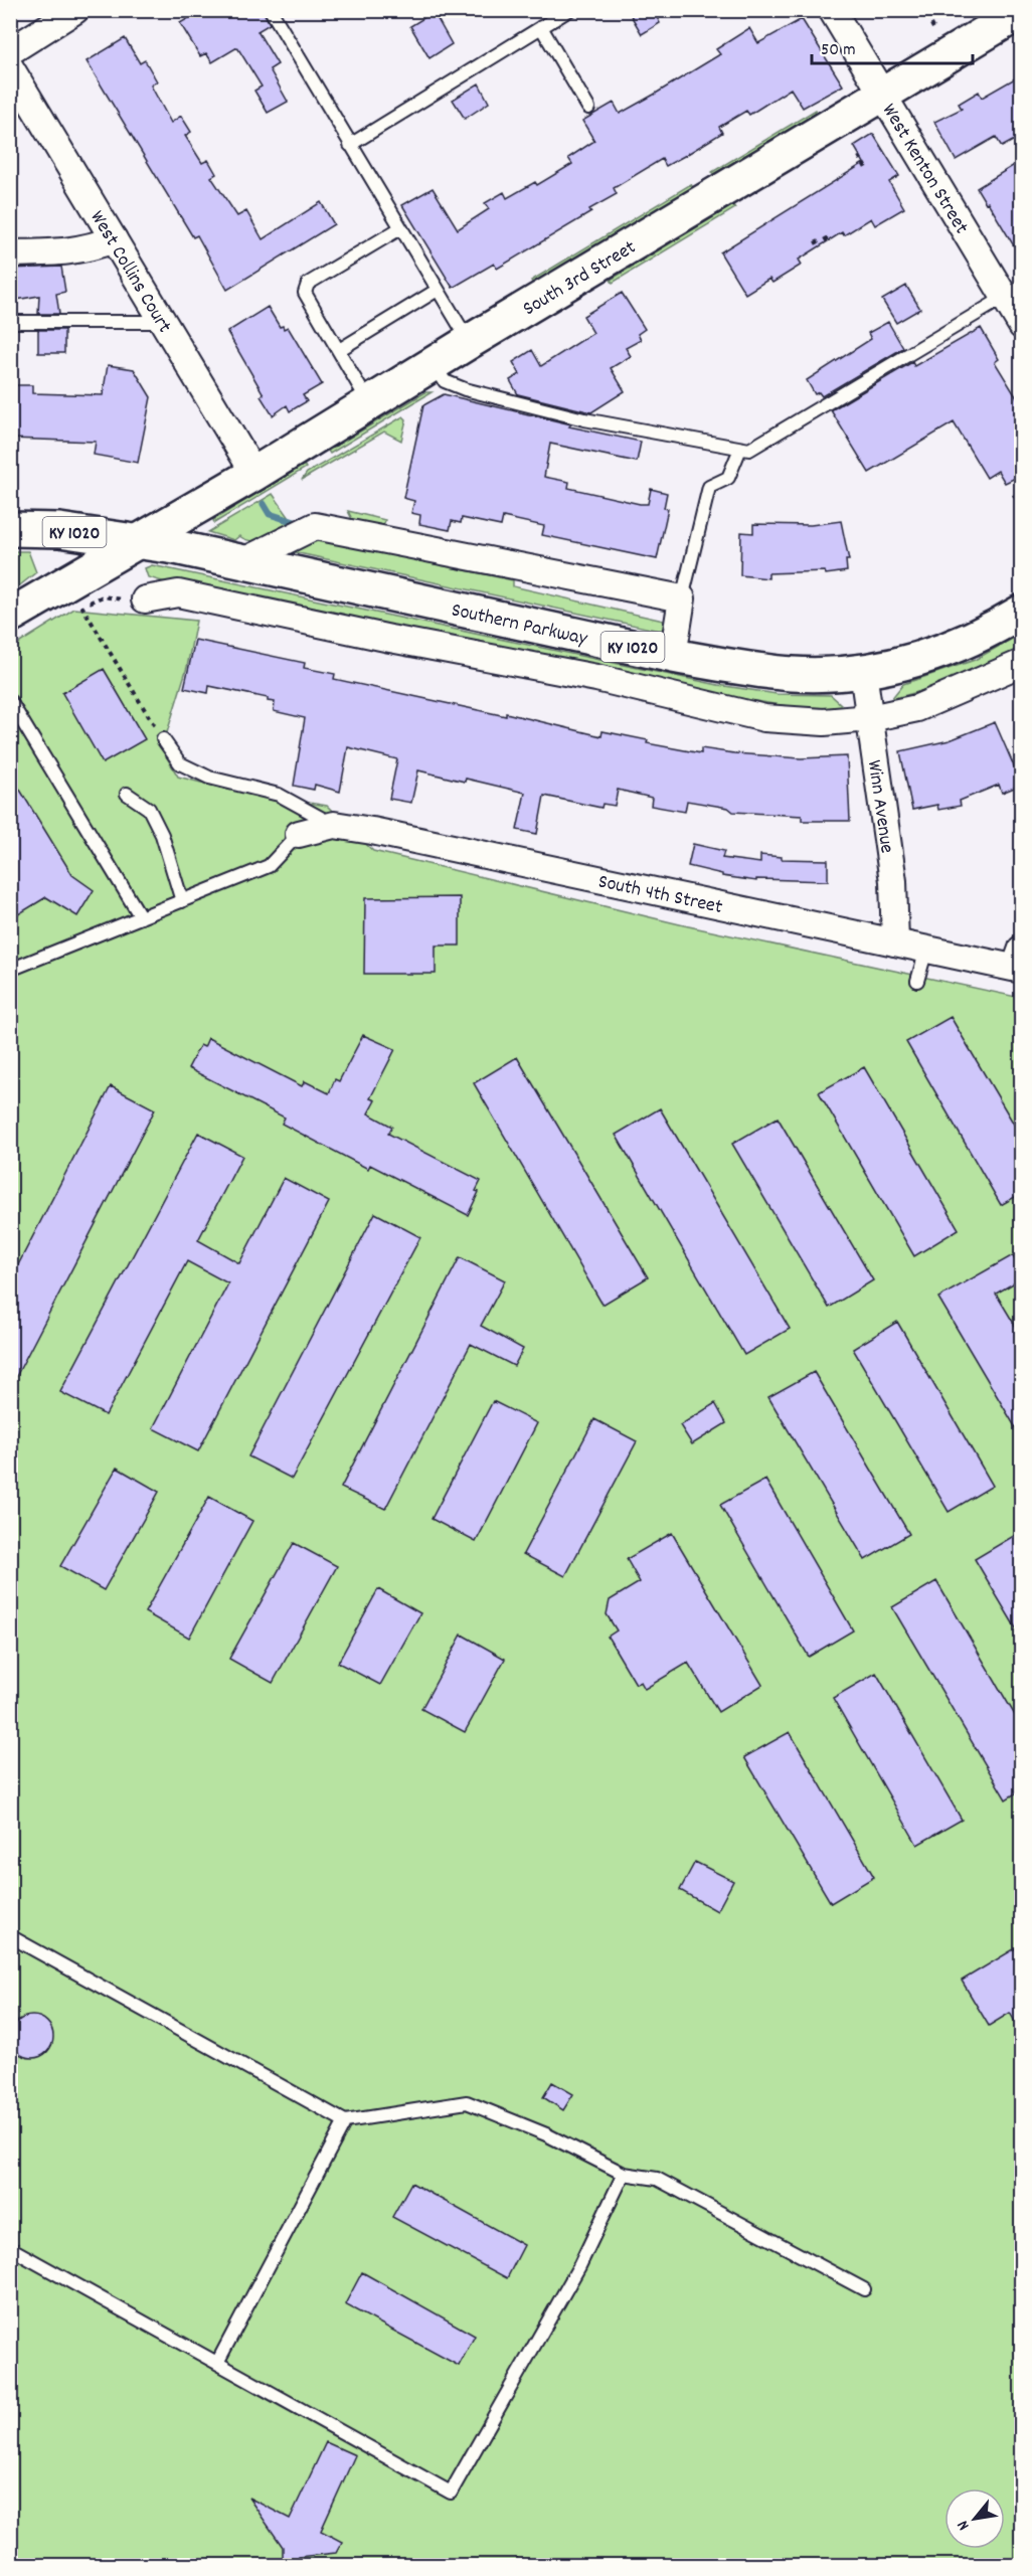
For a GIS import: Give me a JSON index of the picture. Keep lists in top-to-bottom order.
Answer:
{
  "streets": {
    "main road": ["South 3rd Street", "KY 1020", "Southern Parkway"],
    "street": [
      "West Kenton Street",
      "West Collins Court",
      "Winn Avenue",
      "South 4th Street"
    ]
  },
  "crossings": [
    ["West Kenton Street", "South 3rd Street"],
    ["West Collins Court", "South 3rd Street"],
    ["South 3rd Street", "Southern Parkway"],
    ["Southern Parkway", "Winn Avenue"],
    ["Winn Avenue", "South 4th Street"]
  ],
  "scale_bar": "50 m",
  "north": "bottom left"
}
